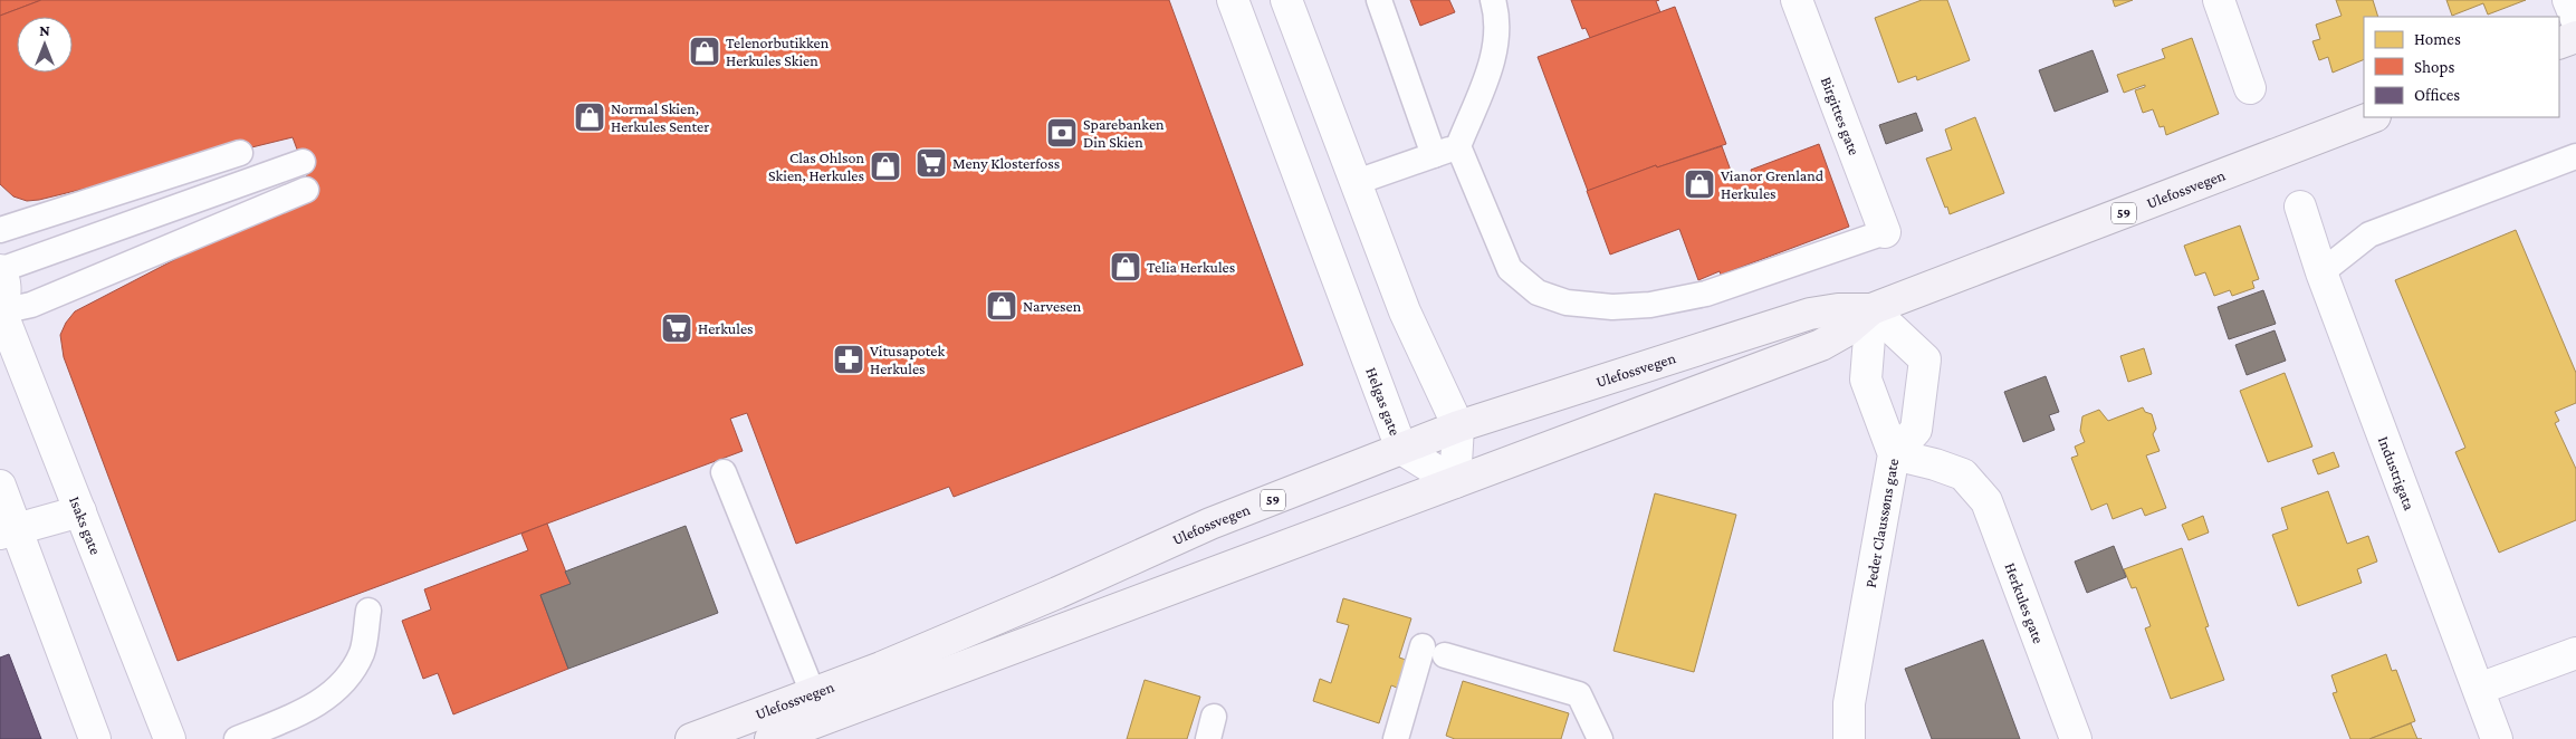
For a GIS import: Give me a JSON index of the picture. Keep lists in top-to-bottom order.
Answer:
{
  "streets": {
    "main road": ["Ulefossvegen", "59"],
    "street": [
      "Birgittes gate",
      "Helgas gate",
      "Industrigata",
      "Peder Claussøns gate",
      "Isaks gate",
      "Herkules gate"
    ]
  },
  "crossings": [
    ["Ulefossvegen", "Helgas gate"],
    ["Ulefossvegen", "Peder Claussøns gate"],
    ["Peder Claussøns gate", "Herkules gate"]
  ],
  "places": {
    "shop": [
      "Telenorbutikken Herkules Skien",
      "Normal Skien, Herkules Senter",
      "Clas Ohlson Skien, Herkules",
      "Vianor Grenland Herkules",
      "Telia Herkules",
      "Narvesen"
    ],
    "bank": ["Sparebanken Din Skien"],
    "supermarket": ["Meny Klosterfoss", "Herkules"],
    "pharmacy": ["Vitusapotek Herkules"]
  },
  "legend": ["Homes", "Shops", "Offices"],
  "north": "top"
}
